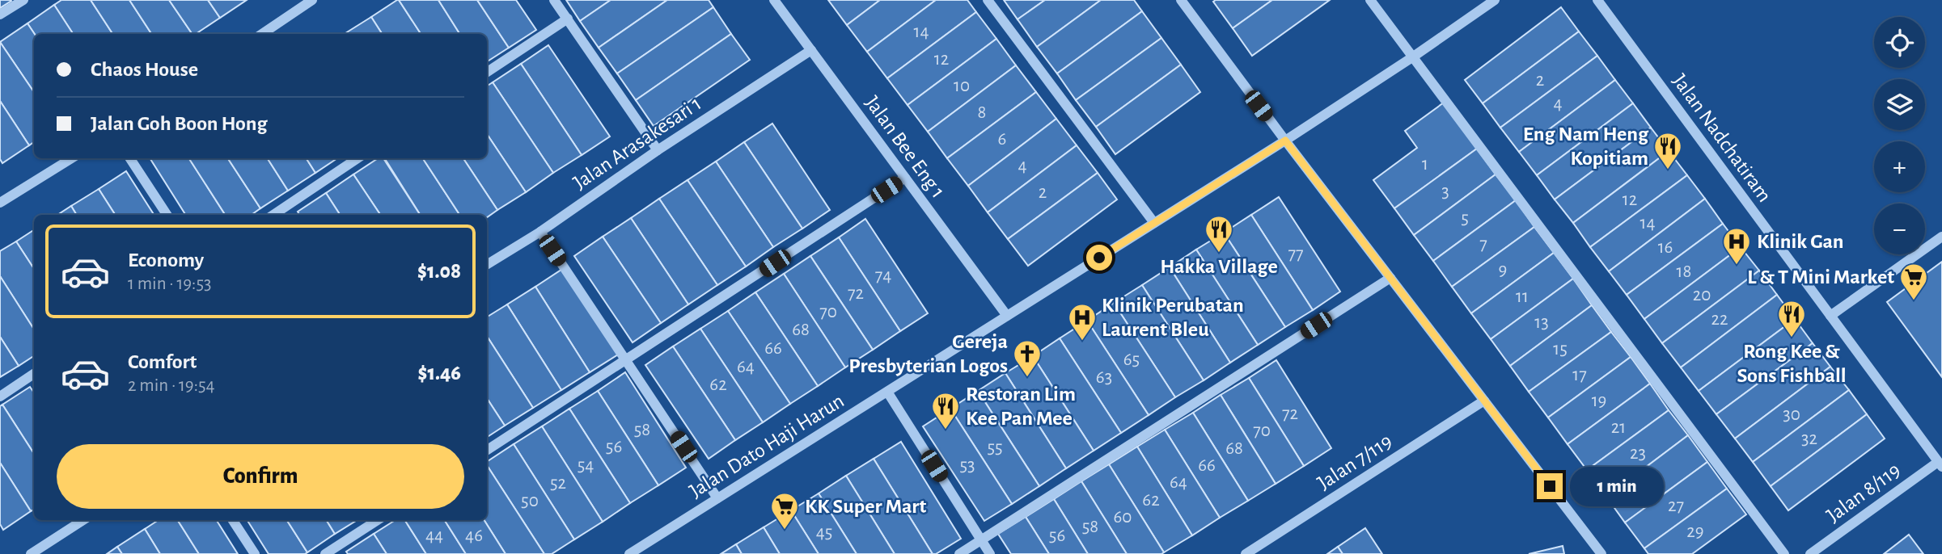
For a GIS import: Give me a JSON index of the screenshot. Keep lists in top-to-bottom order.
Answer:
{
  "streets": {
    "street": [
      "Jalan Nadchatiram",
      "Jalan Arasakesari 1",
      "Jalan Bee Eng 1",
      "Jalan Dato Haji Harun",
      "Jalan 7/119",
      "Jalan 8/119"
    ]
  },
  "crossings": [
    ["Jalan Nadchatiram", "Jalan 8/119"],
    ["Jalan Arasakesari 1", "Jalan Bee Eng 1"],
    ["Jalan Bee Eng 1", "Jalan Dato Haji Harun"]
  ],
  "places": {
    "restaurant": [
      "Eng Nam Heng Kopitiam",
      "Hakka Village",
      "Rong Kee & Sons Fishball",
      "Restoran Lim Kee Pan Mee"
    ],
    "hospital": ["Klinik Gan", "Klinik Perubatan Laurent Bleu"],
    "supermarket": ["L & T Mini Market", "KK Super Mart"],
    "church": ["Gereja Presbyterian Logos"]
  },
  "house_numbers": [
    "14",
    "12",
    "2",
    "10",
    "4",
    "8",
    "6",
    "1",
    "4",
    "3",
    "2",
    "12",
    "5",
    "14",
    "7",
    "16",
    "77",
    "9",
    "18",
    "74",
    "72",
    "20",
    "11",
    "70",
    "22",
    "13",
    "68",
    "66",
    "15",
    "65",
    "64",
    "17",
    "63",
    "62",
    "19",
    "72",
    "30",
    "21",
    "58",
    "70",
    "32",
    "56",
    "55",
    "68",
    "23",
    "54",
    "53",
    "66",
    "64",
    "52",
    "62",
    "50",
    "27",
    "60",
    "58",
    "29",
    "45",
    "44",
    "46",
    "56"
  ],
  "page": {
    "map_buttons": ["+", "−"],
    "banner": ["Chaos House", "Jalan Goh Boon Hong"],
    "list": [
      {
        "name": "Economy",
        "note": "1 min · 19:53",
        "value": "$1.08"
      },
      {
        "name": "Comfort",
        "note": "2 min · 19:54",
        "value": "$1.46"
      }
    ],
    "buttons": "Confirm",
    "bubble": "1 min"
  }
}
